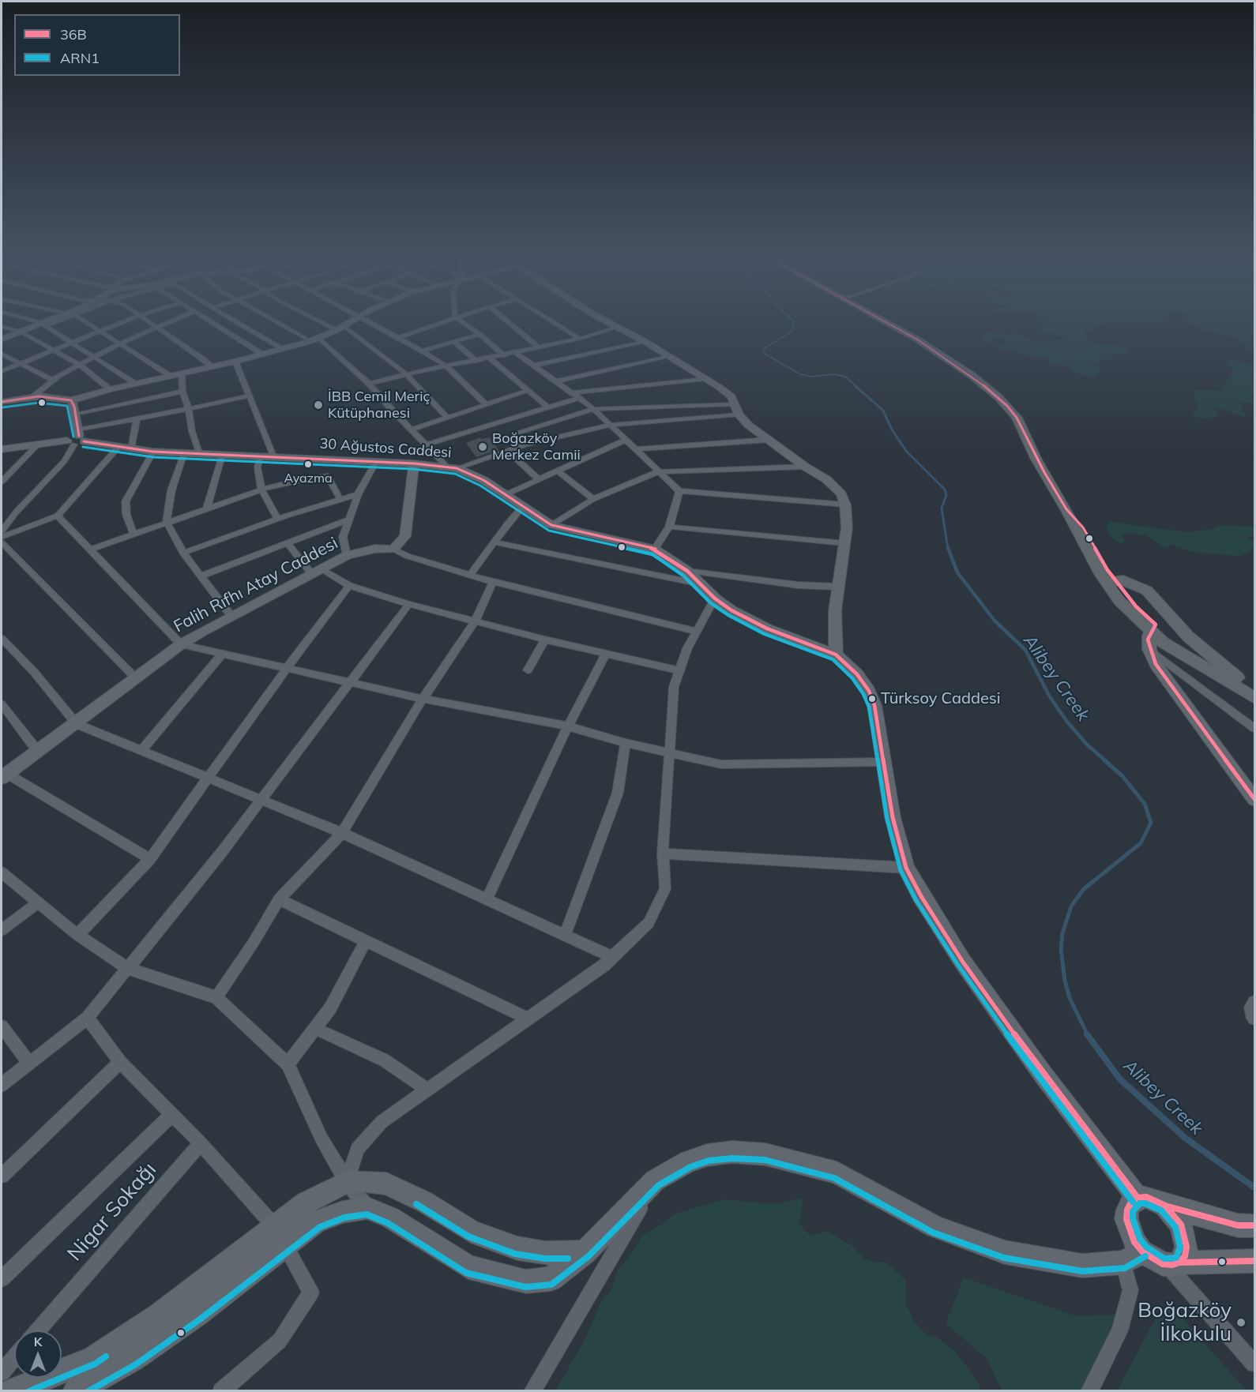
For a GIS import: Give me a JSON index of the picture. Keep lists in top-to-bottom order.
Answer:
{
  "streets": {
    "main road": ["30 Ağustos Caddesi", "Falih Rıfhı Atay Caddesi"],
    "street": ["Nigar Sokağı"]
  },
  "water": ["Alibey Creek"],
  "places": [
    "İBB Cemil Meriç Kütüphanesi",
    "Boğazköy Merkez Camii",
    "Ayazma",
    "Türksoy Caddesi",
    "Boğazköy İlkokulu"
  ],
  "lines": ["transit line 36B", "transit line ARN1"],
  "legend": ["36B", "ARN1"],
  "north": "top"
}
